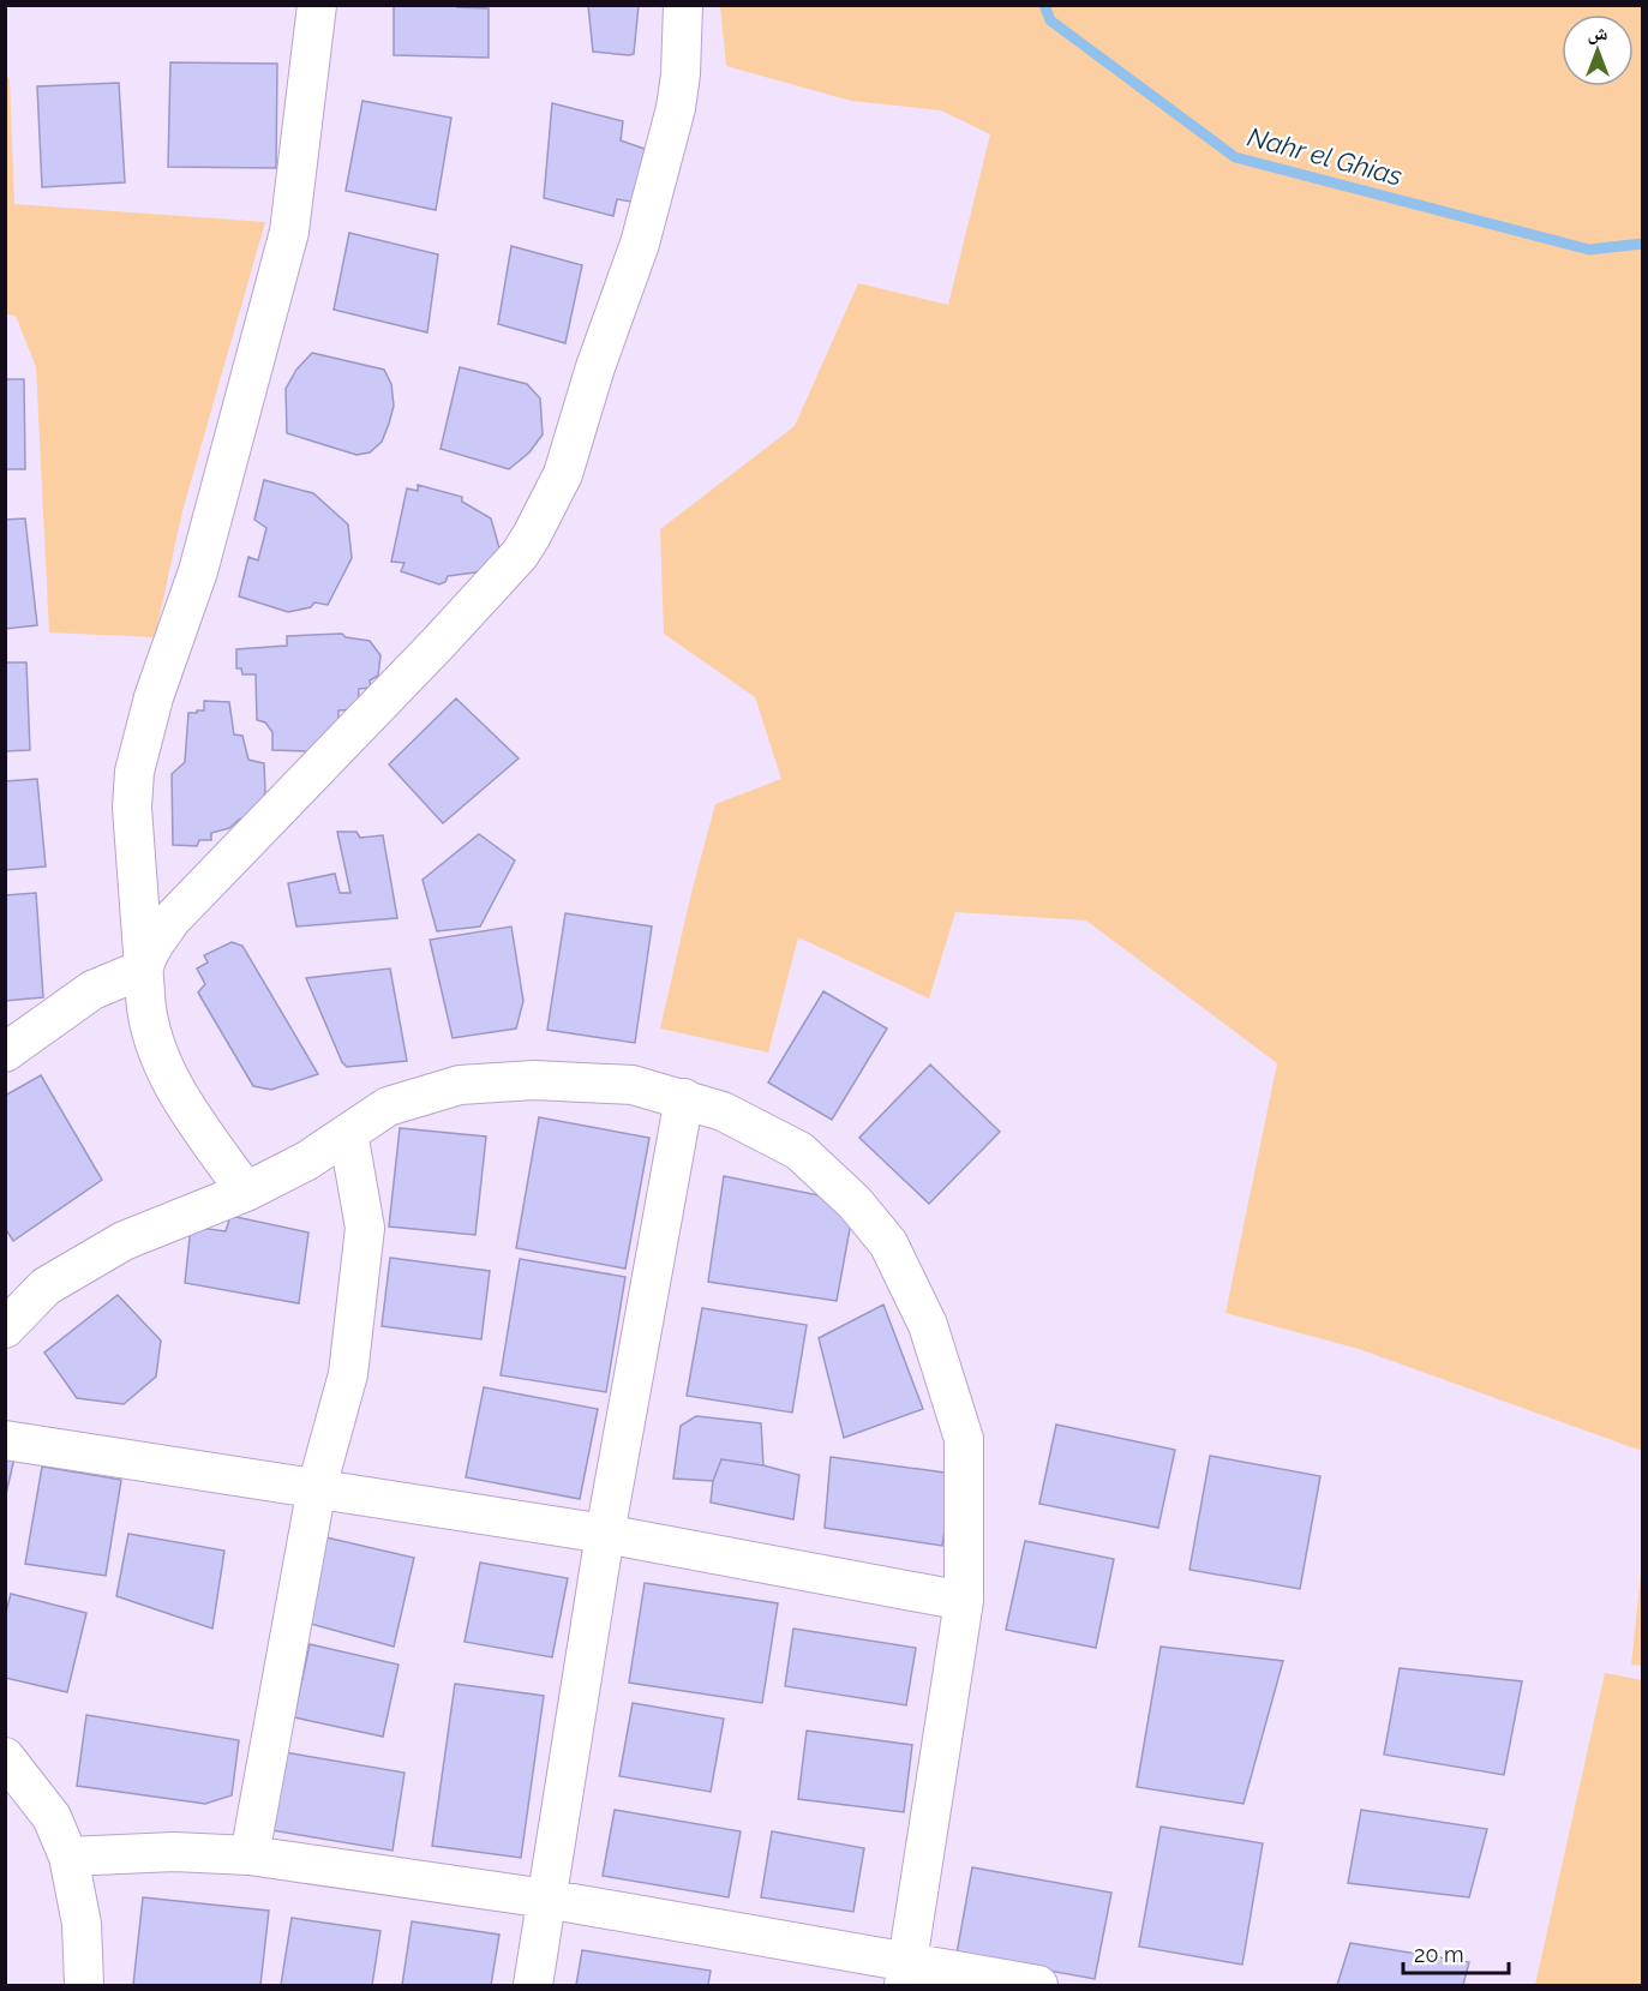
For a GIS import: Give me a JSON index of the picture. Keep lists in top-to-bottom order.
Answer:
{
  "water": ["Nahr el Ghias"],
  "scale_bar": "20 m",
  "north": "top"
}
